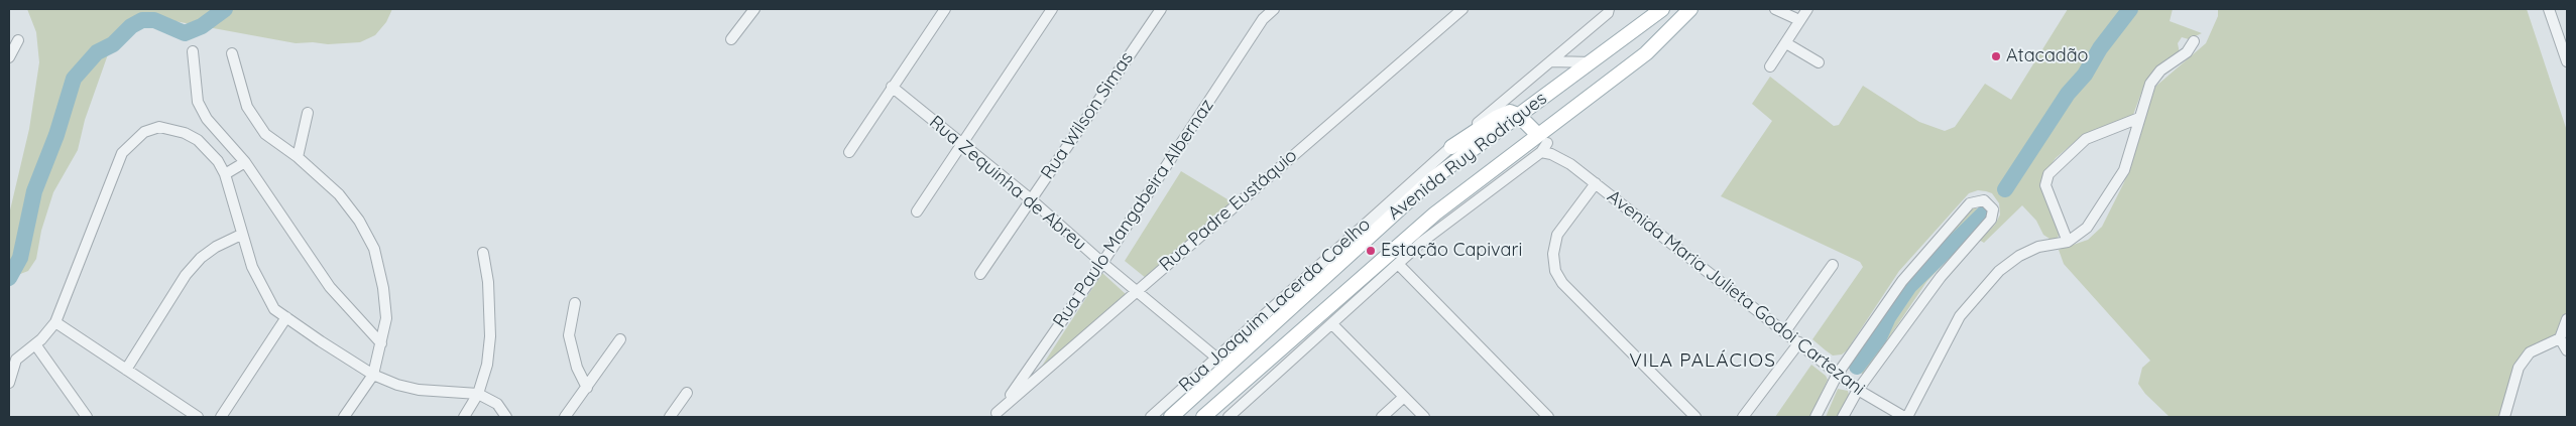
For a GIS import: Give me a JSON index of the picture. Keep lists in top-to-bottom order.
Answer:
{
  "streets": {
    "main road": ["Avenida Ruy Rodrigues"],
    "street": [
      "Rua Wilson Simas",
      "Rua Zequinha de Abreu",
      "Rua Padre Eustáquio",
      "Rua Paulo Mangabeira Albernaz",
      "Avenida Maria Julieta Godoi Cartezani",
      "Rua Joaquim Lacerda Coelho"
    ]
  },
  "crossings": [
    ["Rua Wilson Simas", "Rua Zequinha de Abreu"],
    ["Avenida Ruy Rodrigues", "Avenida Maria Julieta Godoi Cartezani"],
    ["Rua Zequinha de Abreu", "Rua Padre Eustáquio"],
    ["Rua Zequinha de Abreu", "Rua Paulo Mangabeira Albernaz"],
    ["Rua Zequinha de Abreu", "Rua Joaquim Lacerda Coelho"],
    ["Rua Padre Eustáquio", "Rua Paulo Mangabeira Albernaz"]
  ],
  "districts": ["VILA PALÁCIOS"],
  "places": ["Atacadão", "Estação Capivari"]
}
